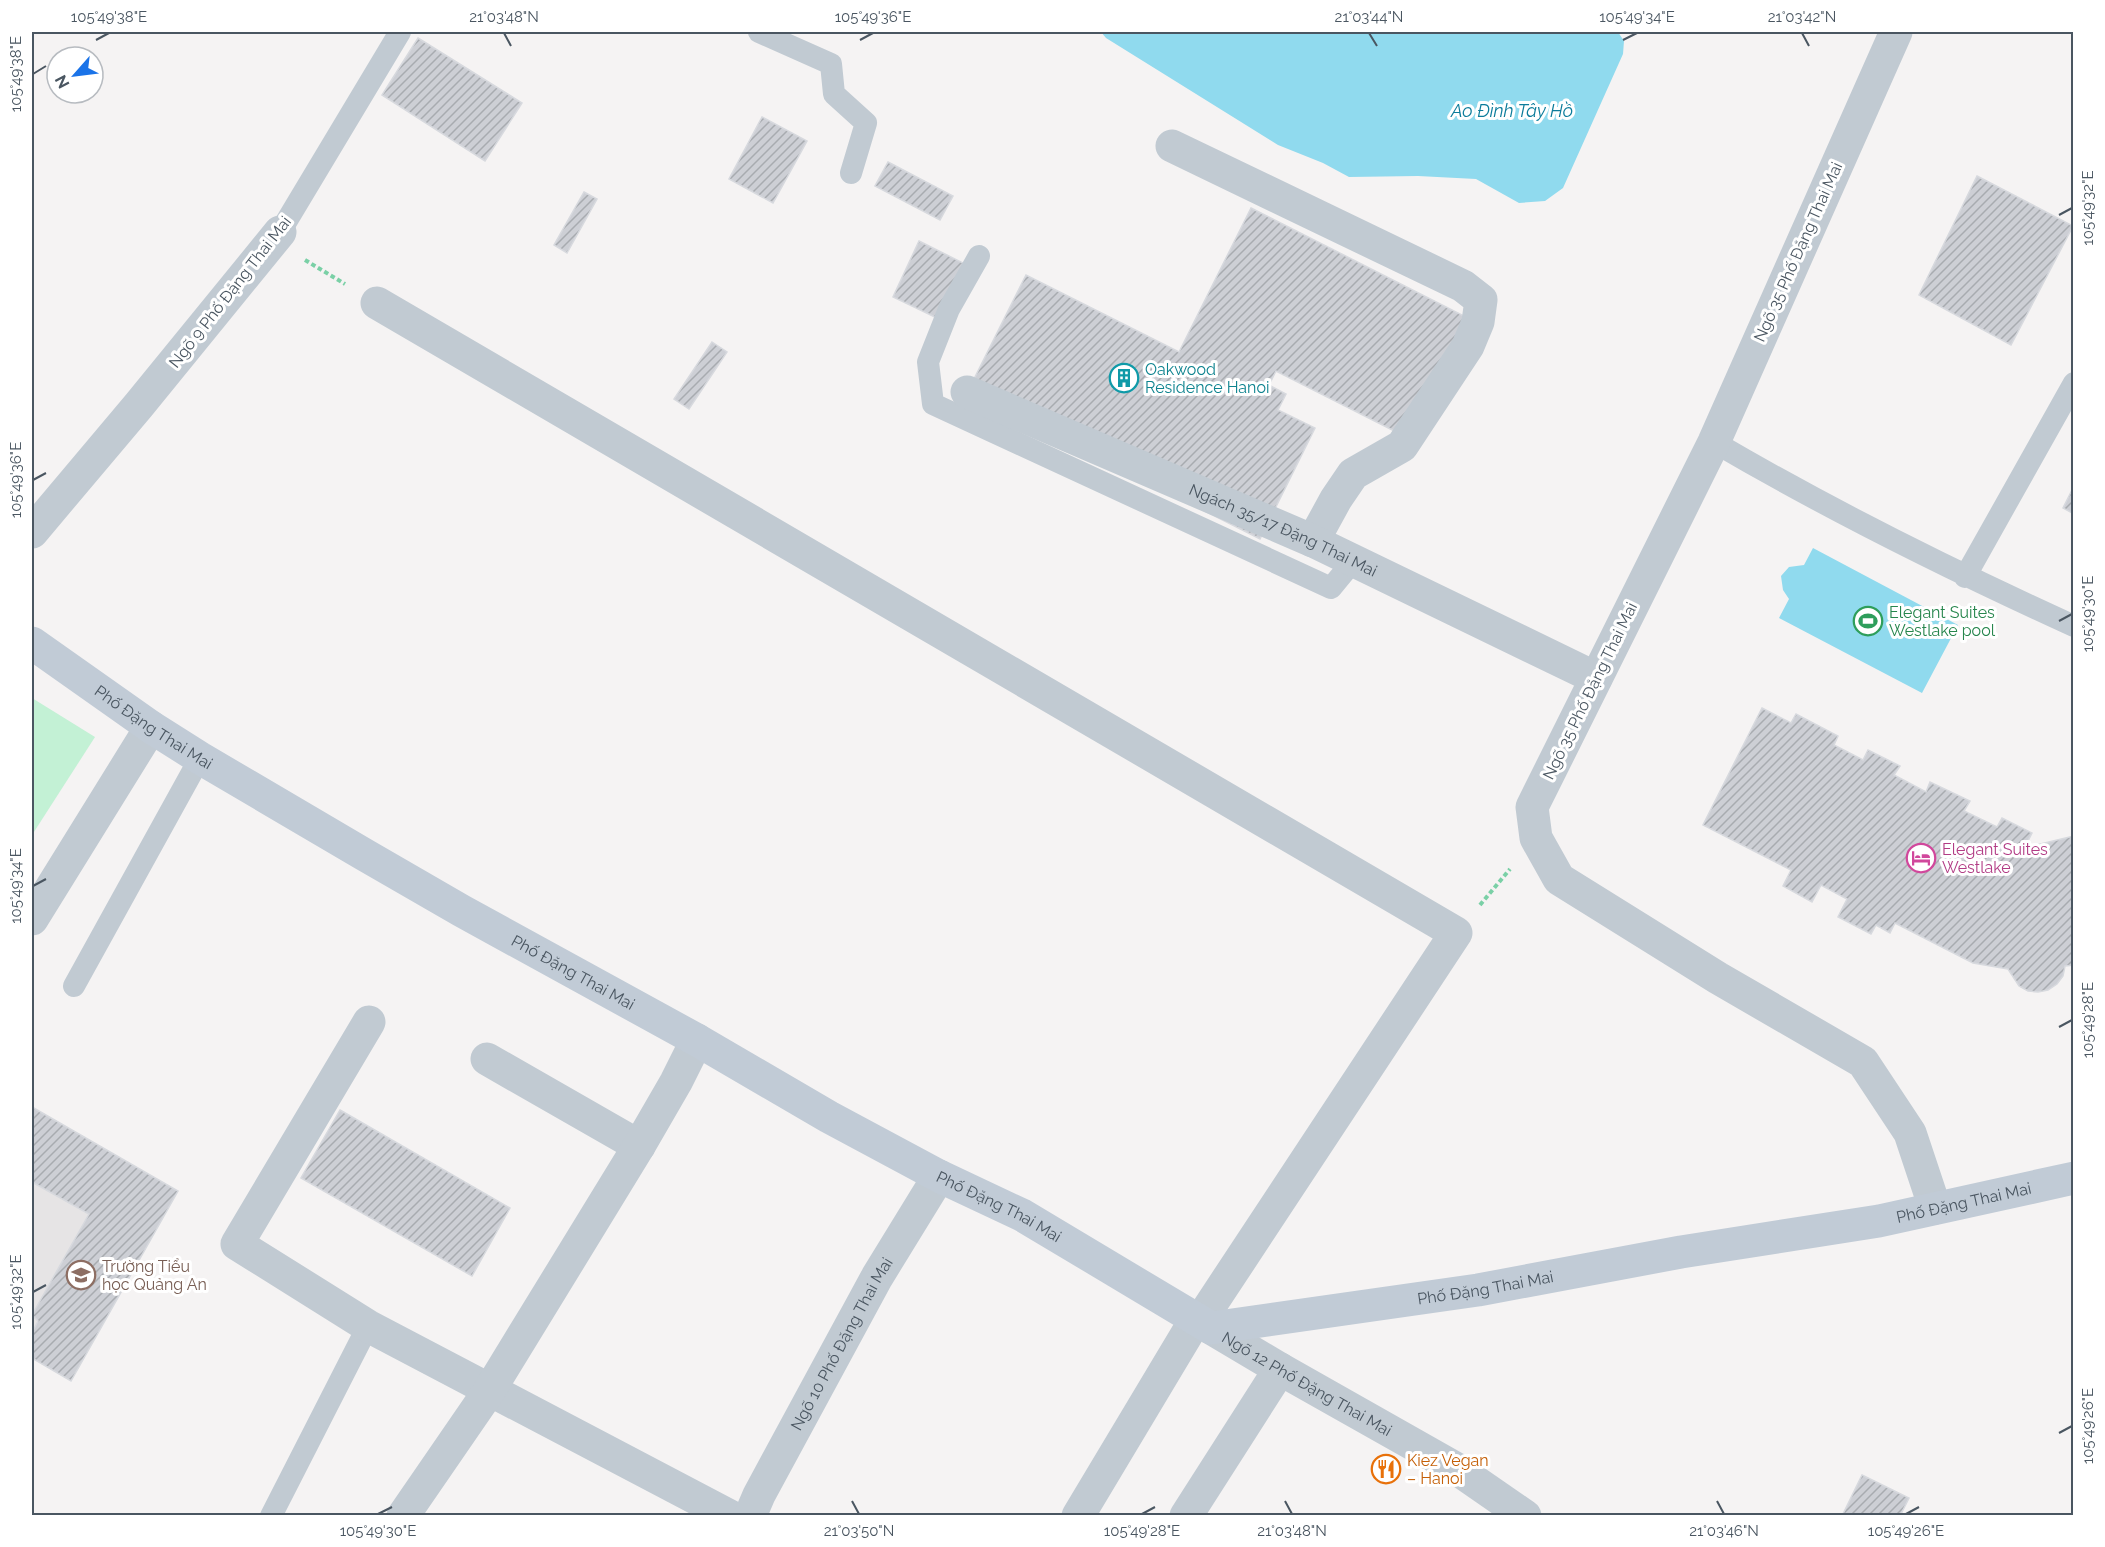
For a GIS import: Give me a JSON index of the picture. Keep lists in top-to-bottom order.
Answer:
{
  "streets": {
    "street": [
      "Ngõ 35 Phố Đặng Thai Mai",
      "Ngõ 9 Phố Đặng Thai Mai",
      "Ngách 35/17 Đặng Thai Mai",
      "Phố Đặng Thai Mai",
      "Ngõ 10 Phố Đặng Thai Mai",
      "Ngõ 12 Phố Đặng Thai Mai"
    ]
  },
  "crossings": [
    ["Ngõ 35 Phố Đặng Thai Mai", "Ngách 35/17 Đặng Thai Mai"],
    ["Ngõ 35 Phố Đặng Thai Mai", "Phố Đặng Thai Mai"],
    ["Phố Đặng Thai Mai", "Ngõ 10 Phố Đặng Thai Mai"],
    ["Phố Đặng Thai Mai", "Ngõ 12 Phố Đặng Thai Mai"]
  ],
  "water": ["Ao Đình Tây Hồ"],
  "places": {
    "building": ["Oakwood Residence Hanoi"],
    "sports": ["Elegant Suites Westlake pool"],
    "hotel": ["Elegant Suites Westlake"],
    "school or university": ["Trường Tiểu học Quảng An"],
    "restaurant": ["Kiez Vegan – Hanoi"]
  },
  "north": "bottom left",
  "coordinates": [
    "105°49'38\"E",
    "21°03'48\"N",
    "105°49'36\"E",
    "21°03'44\"N",
    "105°49'34\"E",
    "21°03'42\"N",
    "105°49'32\"E",
    "105°49'30\"E",
    "105°49'28\"E",
    "105°49'26\"E",
    "21°03'50\"N",
    "21°03'46\"N"
  ]
}
